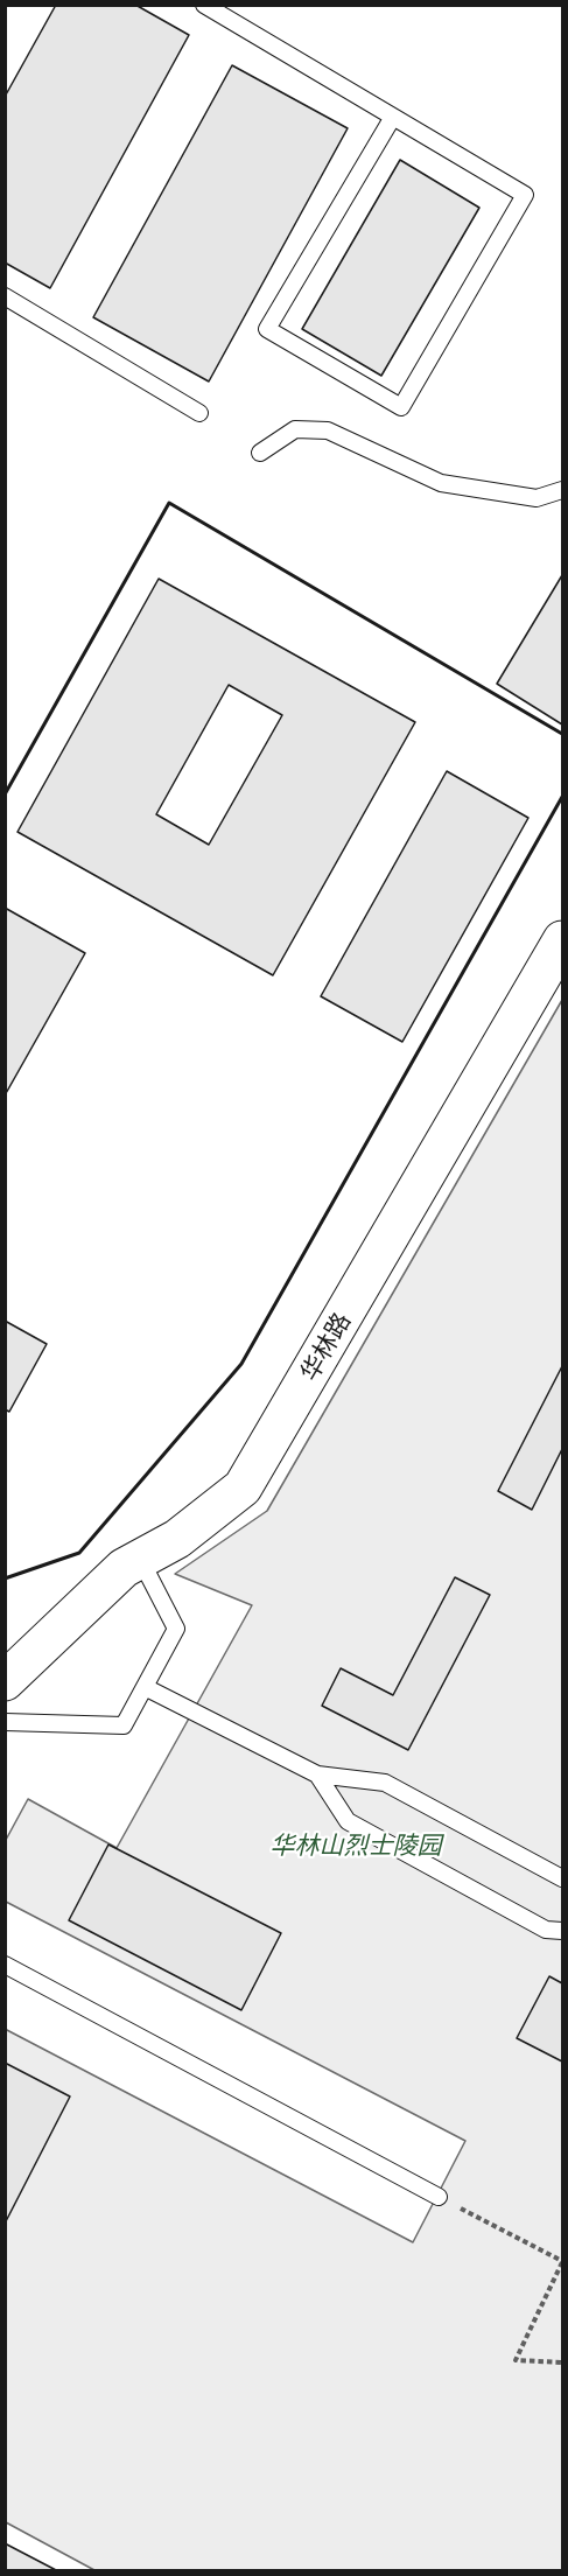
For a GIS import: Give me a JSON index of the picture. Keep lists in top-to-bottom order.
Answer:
{
  "streets": {
    "street": ["华林路"]
  },
  "parks": ["华林山烈士陵园"]
}
